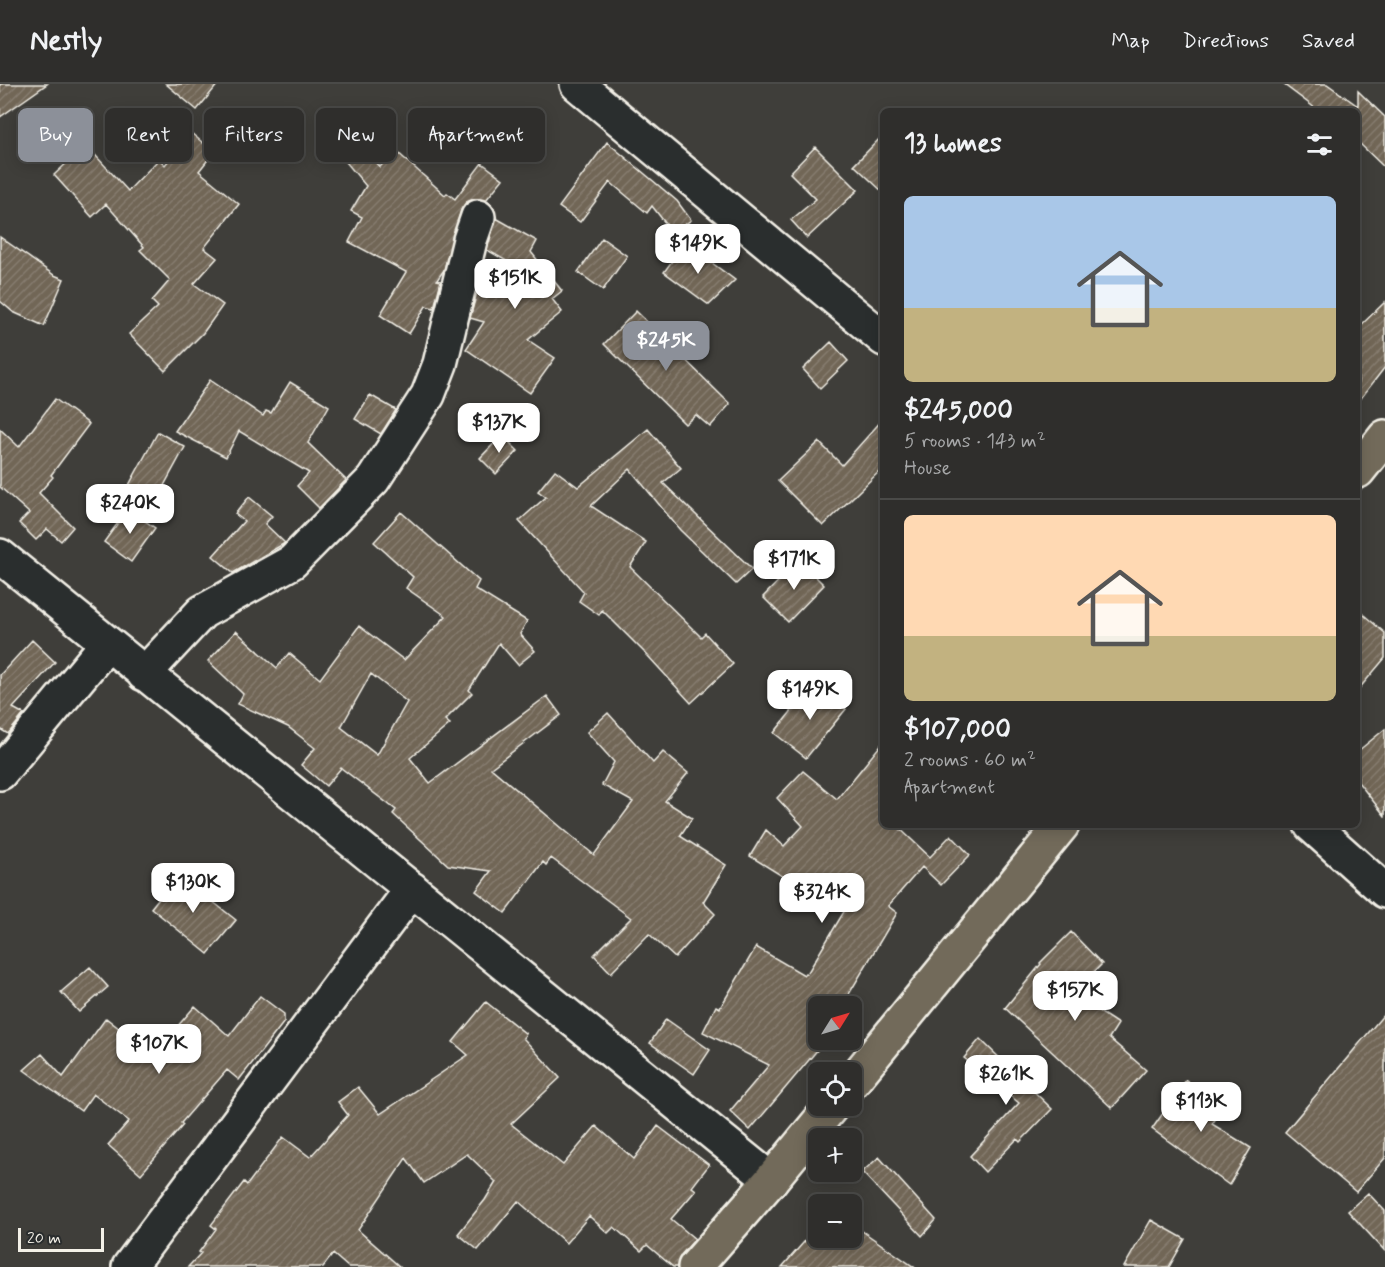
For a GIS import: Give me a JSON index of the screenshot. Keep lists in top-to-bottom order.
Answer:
{
  "scale_bar": "20 m",
  "north": "top right",
  "page": {
    "header": "Nestly",
    "nav": ["Map", "Directions", "Saved"],
    "chip": [
      "Buy",
      "Rent",
      "Filters",
      "New",
      "Apartment"
    ],
    "heading": "13 homes",
    "list": [
      {
        "name": "$245,000",
        "note": "5 rooms · 143 m² · House"
      },
      {
        "name": "$107,000",
        "note": "2 rooms · 60 m² · Apartment"
      }
    ],
    "price": [
      "$149K",
      "$151K",
      "$245K",
      "$137K",
      "$240K",
      "$171K",
      "$149K",
      "$130K",
      "$324K",
      "$157K",
      "$107K",
      "$261K",
      "$113K"
    ],
    "map_buttons": ["+", "−"],
    "scale": "20 m"
  }
}
